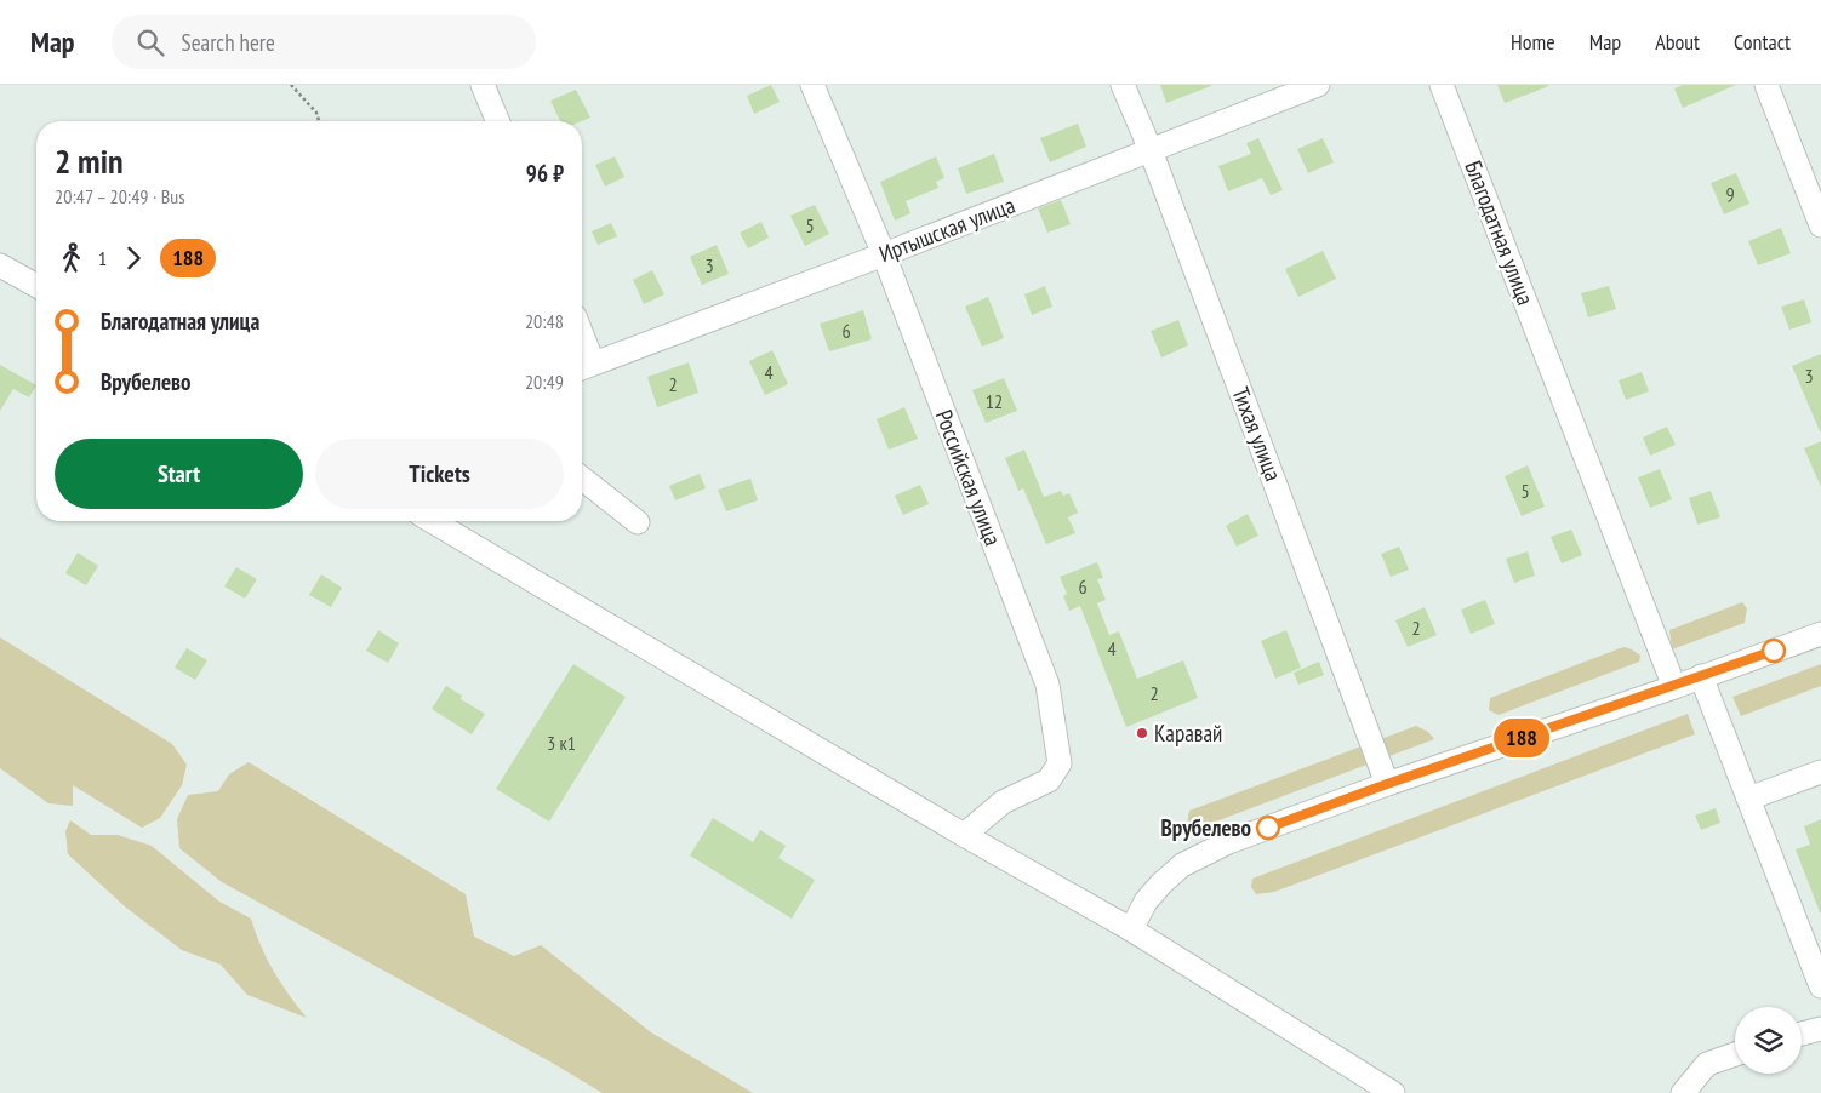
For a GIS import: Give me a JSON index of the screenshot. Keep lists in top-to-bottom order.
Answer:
{
  "streets": {
    "street": [
      "Иртышская улица",
      "Благодатная улица",
      "Тихая улица",
      "Российская улица"
    ]
  },
  "crossings": [
    ["Иртышская улица", "Тихая улица"],
    ["Иртышская улица", "Российская улица"]
  ],
  "places": ["Каравай", "Врубелево"],
  "lines": ["bus line 188"],
  "house_numbers": [
    "9",
    "5",
    "3",
    "6",
    "4",
    "3",
    "2",
    "12",
    "5",
    "6",
    "2",
    "4",
    "2",
    "3 к1"
  ],
  "page": {
    "header": "Map",
    "search": "Search here",
    "nav": [
      "Home",
      "Map",
      "About",
      "Contact"
    ],
    "on_map": "188",
    "heading": ["2 min", "20:47 – 20:49 · Bus", "96 ₽"],
    "legs": ["1", "188"],
    "list": [
      {
        "name": "Благодатная улица",
        "value": "20:48"
      },
      {
        "name": "Врубелево",
        "value": "20:49"
      }
    ],
    "buttons": ["Start", "Tickets"]
  }
}
